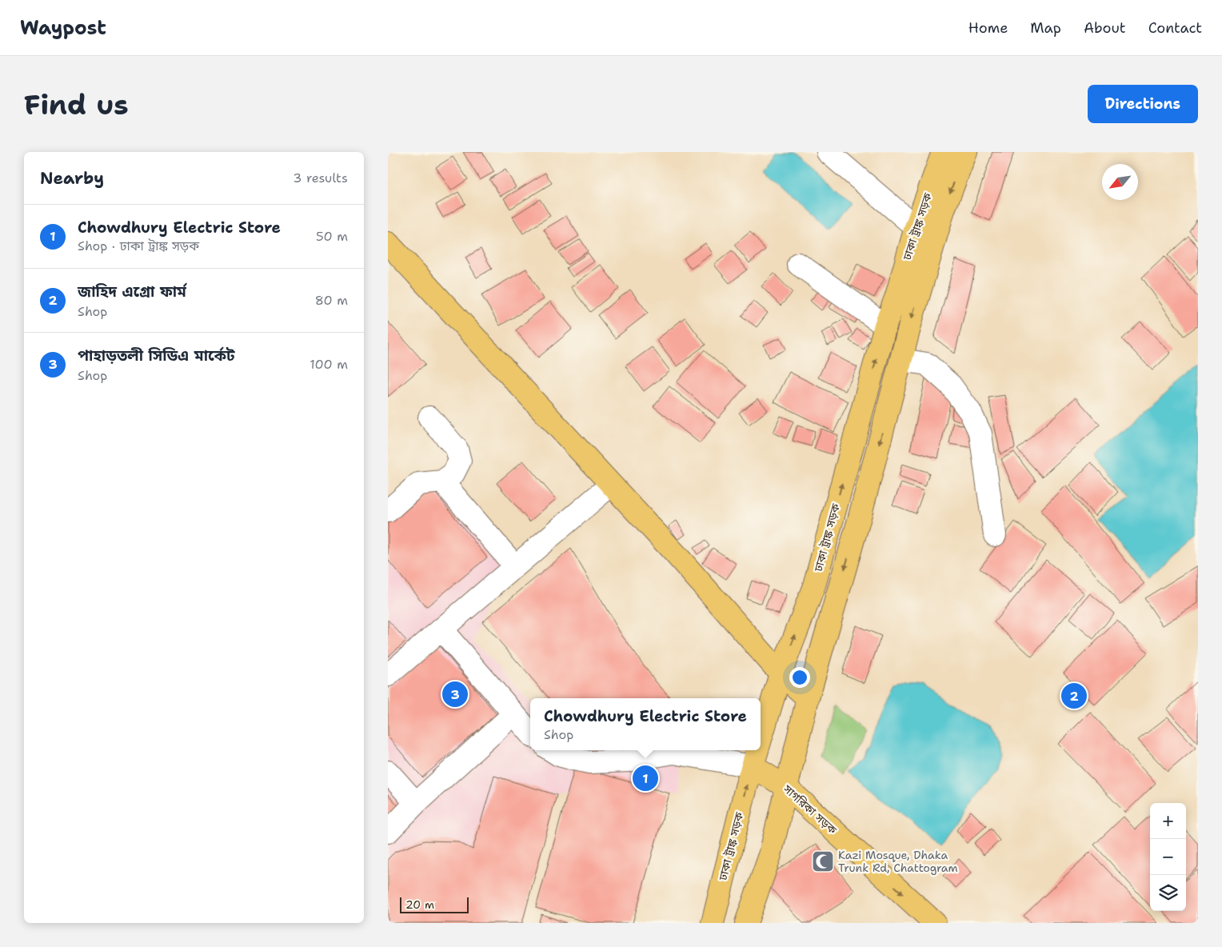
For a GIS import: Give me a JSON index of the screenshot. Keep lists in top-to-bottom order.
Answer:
{
  "streets": {
    "main road": ["ঢাকা ট্রাঙ্ক সড়ক", "সাগরিকা সড়ক"]
  },
  "crossings": [
    ["ঢাকা ট্রাঙ্ক সড়ক", "সাগরিকা সড়ক"]
  ],
  "one_way": ["সাগরিকা সড়ক"],
  "places": {
    "mosque": ["Kazi Mosque, Dhaka Trunk Rd, Chattogram"]
  },
  "scale_bar": "20 m",
  "north": "bottom left",
  "page": {
    "header": "Waypost",
    "nav": [
      "Home",
      "Map",
      "About",
      "Contact"
    ],
    "buttons": "Directions",
    "title": "Find us",
    "heading": ["Nearby", "3 results"],
    "list": [
      {
        "mark": "1",
        "name": "Chowdhury Electric Store",
        "note": "Shop · ঢাকা ট্রাঙ্ক সড়ক",
        "value": "50 m"
      },
      {
        "mark": "2",
        "name": "জাহিদ এগ্রো ফার্ম",
        "note": "Shop",
        "value": "80 m"
      },
      {
        "mark": "3",
        "name": "পাহাড়তলী সিডিএ মার্কেট",
        "note": "Shop",
        "value": "100 m"
      }
    ],
    "pins": ["3", "2", "1"],
    "popup": ["Chowdhury Electric Store", "Shop"],
    "map_buttons": ["+", "−"],
    "scale": "20 m"
  }
}
